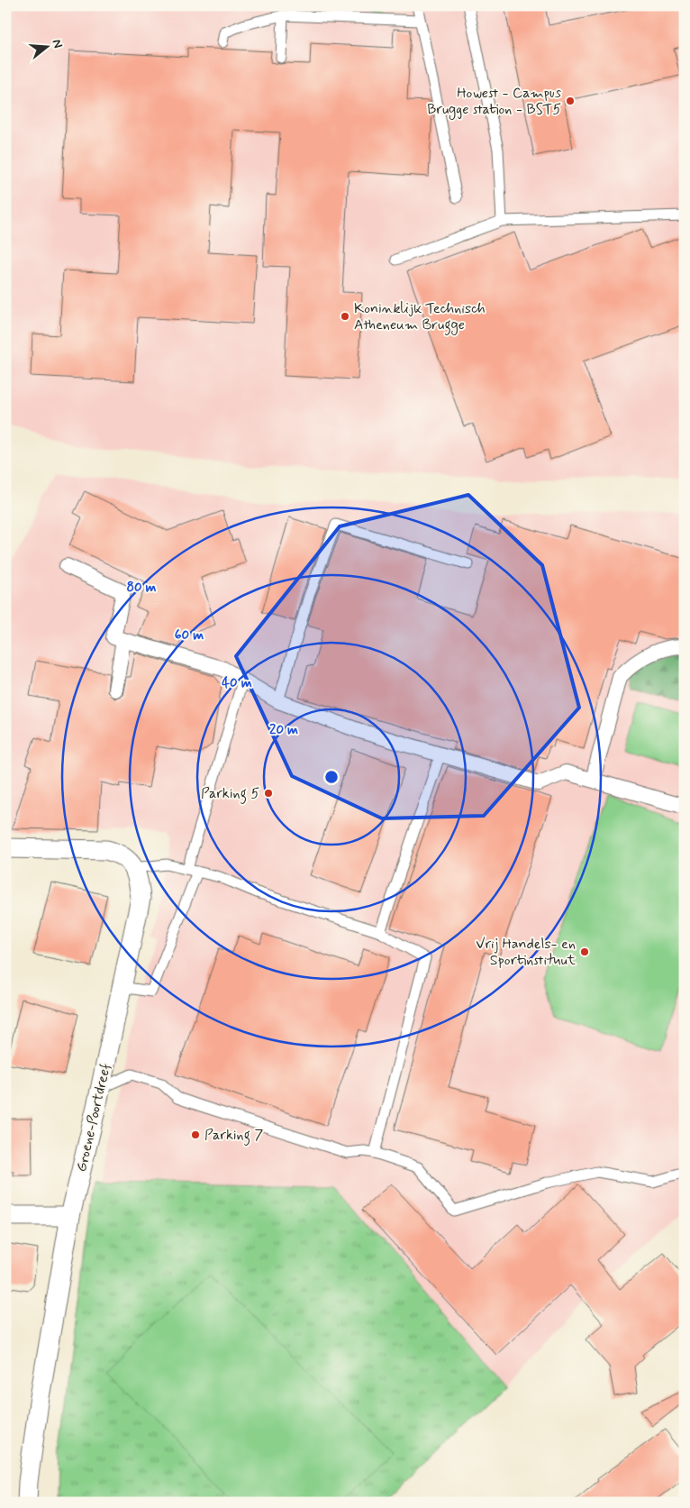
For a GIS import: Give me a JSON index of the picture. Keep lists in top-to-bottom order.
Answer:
{
  "streets": {
    "street": ["Groene-Poortdreef"]
  },
  "places": [
    "Howest - Campus Brugge station - BST5",
    "Koninklijk Technisch Atheneum Brugge",
    "Parking 5",
    "Vrij Handels- en Sportinstituut",
    "Parking 7"
  ],
  "north": "right",
  "rings": [
    "80 m",
    "60 m",
    "40 m",
    "20 m"
  ]
}
